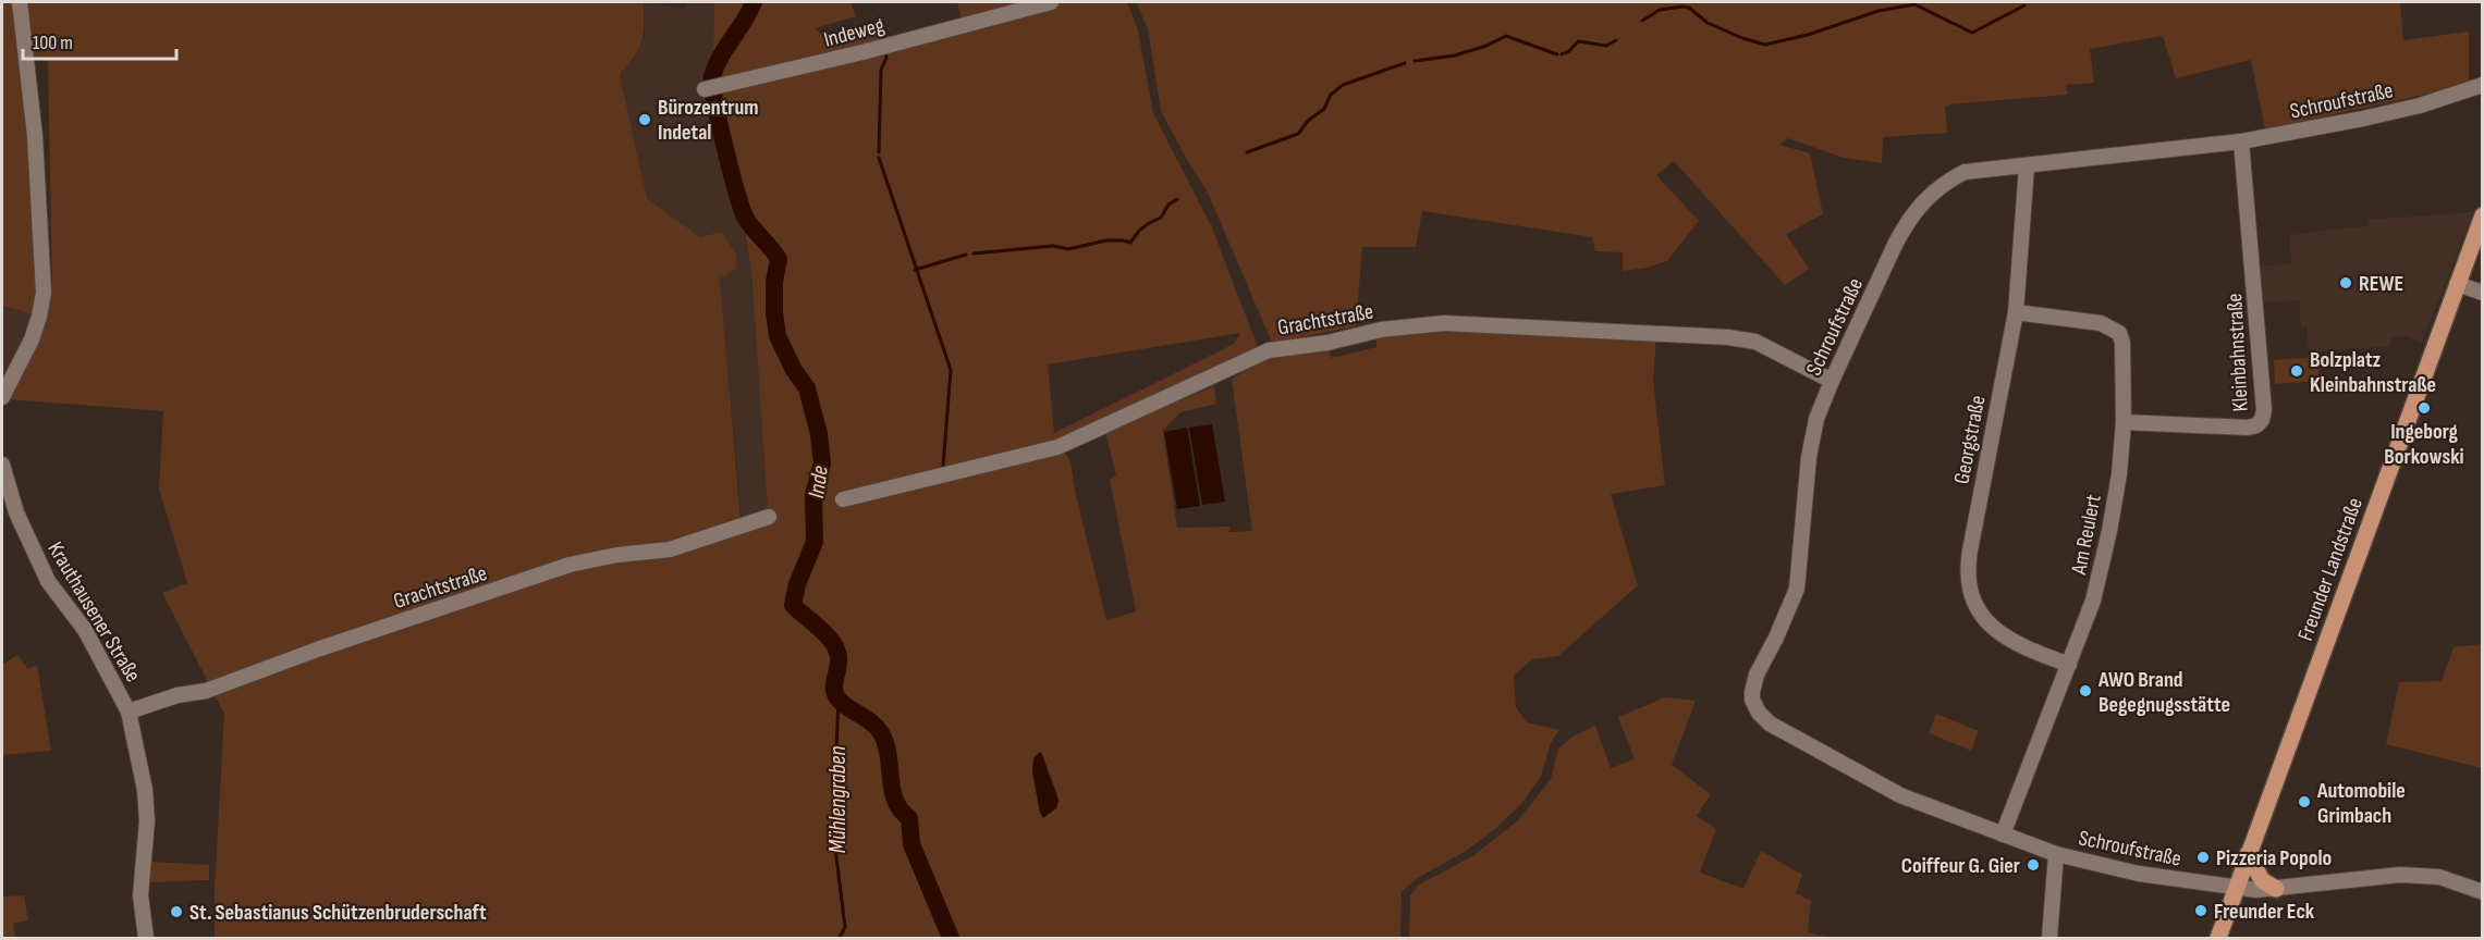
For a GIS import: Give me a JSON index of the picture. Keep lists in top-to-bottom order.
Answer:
{
  "streets": {
    "main road": ["Freunder Landstraße"],
    "street": [
      "Indeweg",
      "Schroufstraße",
      "Grachtstraße",
      "Kleinbahnstraße",
      "Georgstraße",
      "Am Reulert",
      "Krauthausener Straße"
    ]
  },
  "crossings": [
    ["Schroufstraße", "Grachtstraße"],
    ["Schroufstraße", "Kleinbahnstraße"],
    ["Schroufstraße", "Georgstraße"],
    ["Schroufstraße", "Am Reulert"],
    ["Schroufstraße", "Freunder Landstraße"],
    ["Grachtstraße", "Krauthausener Straße"],
    ["Kleinbahnstraße", "Am Reulert"],
    ["Georgstraße", "Am Reulert"]
  ],
  "water": ["Inde", "Mühlengraben"],
  "places": [
    "Bürozentrum Indetal",
    "REWE",
    "Bolzplatz Kleinbahnstraße",
    "Ingeborg Borkowski",
    "AWO Brand Begegnugsstätte",
    "Automobile Grimbach",
    "Pizzeria Popolo",
    "Coiffeur G. Gier",
    "Freunder Eck",
    "St. Sebastianus Schützenbruderschaft"
  ],
  "scale_bar": "100 m"
}
